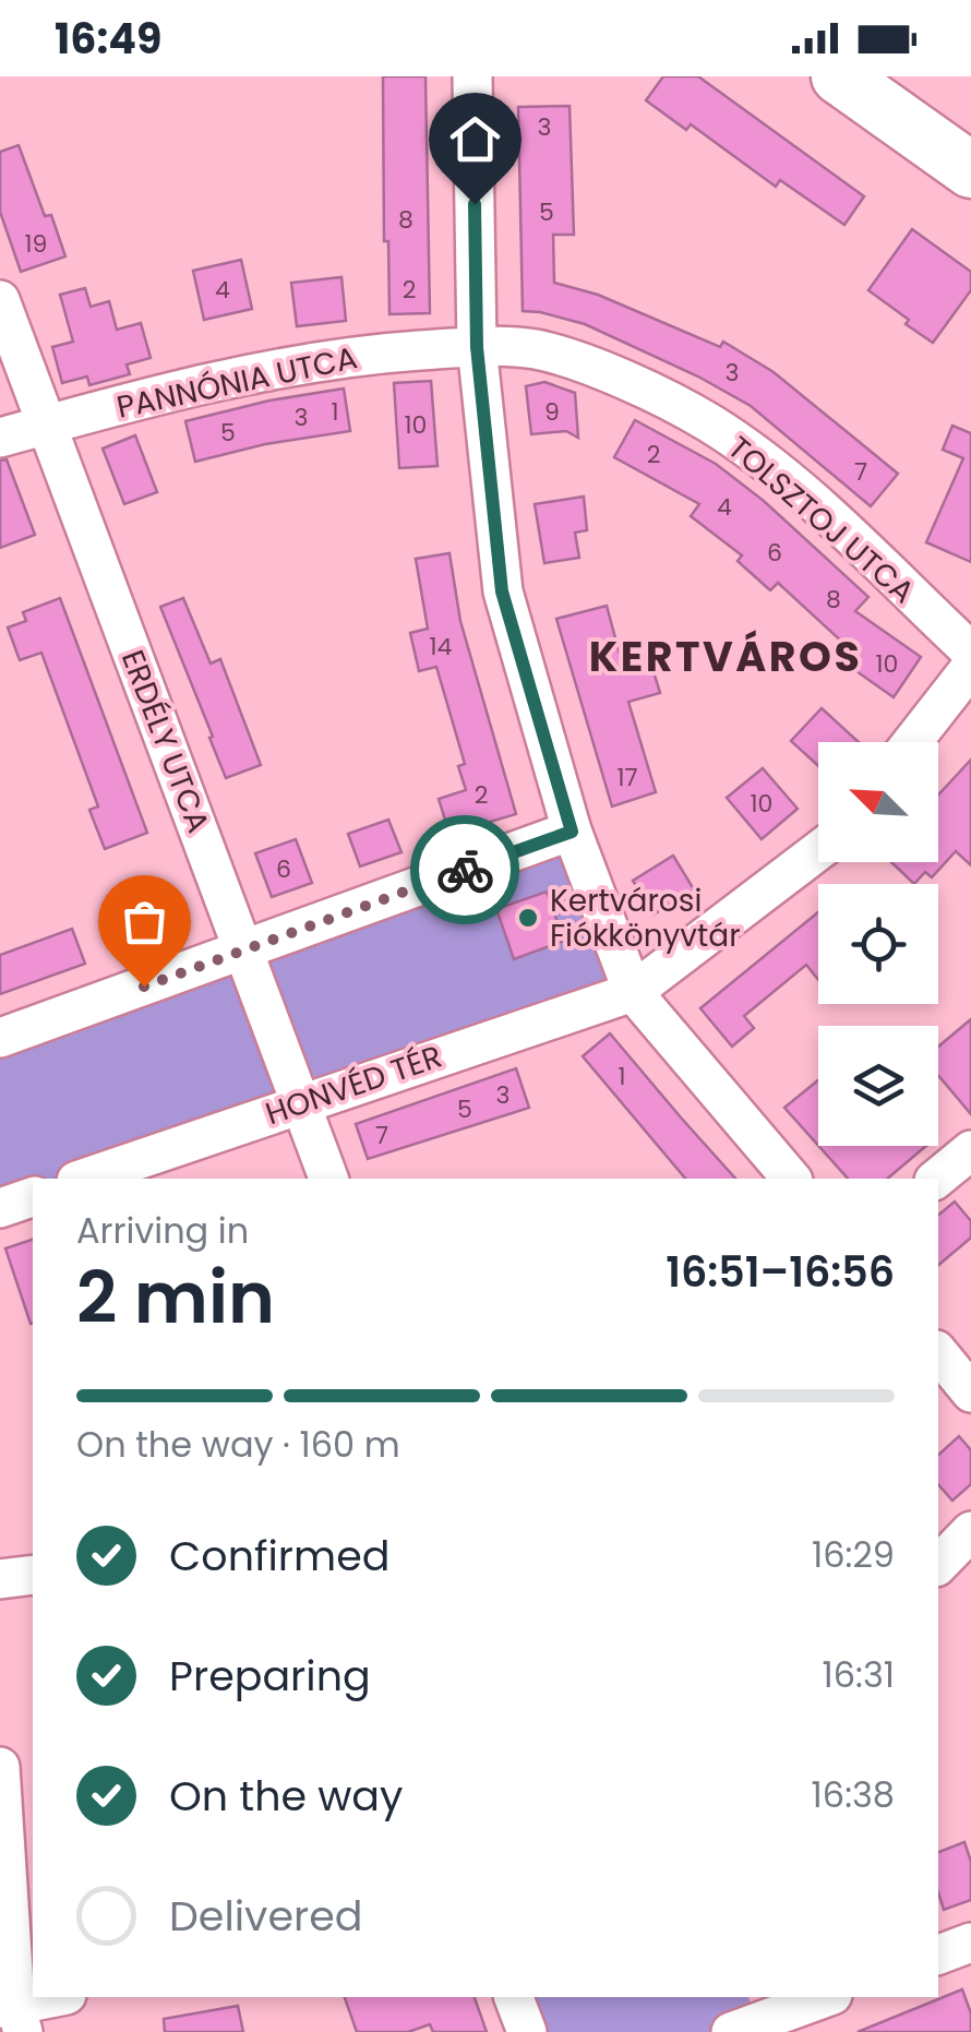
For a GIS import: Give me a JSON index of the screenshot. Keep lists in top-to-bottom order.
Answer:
{
  "streets": {
    "street": [
      "PANNÓNIA UTCA",
      "TOLSZTOJ UTCA",
      "ERDÉLY UTCA",
      "HONVÉD TÉR"
    ]
  },
  "crossings": [
    ["PANNÓNIA UTCA", "TOLSZTOJ UTCA"],
    ["PANNÓNIA UTCA", "ERDÉLY UTCA"],
    ["ERDÉLY UTCA", "HONVÉD TÉR"]
  ],
  "districts": ["KERTVÁROS"],
  "places": ["Kertvárosi Fiókkönyvtár"],
  "house_numbers": [
    "3",
    "5",
    "8",
    "19",
    "4",
    "2",
    "3",
    "1",
    "9",
    "3",
    "10",
    "5",
    "2",
    "7",
    "4",
    "6",
    "8",
    "14",
    "10",
    "17",
    "2",
    "10",
    "6",
    "1",
    "3",
    "5",
    "7"
  ],
  "north": "top left",
  "page": {
    "status": "16:49",
    "heading": ["2 min", "Arriving in", "16:51–16:56"],
    "bar": "On the way · 160 m",
    "list": [
      ["Confirmed", "16:29"],
      ["Preparing", "16:31"],
      ["On the way", "16:38"],
      "Delivered"
    ]
  }
}
